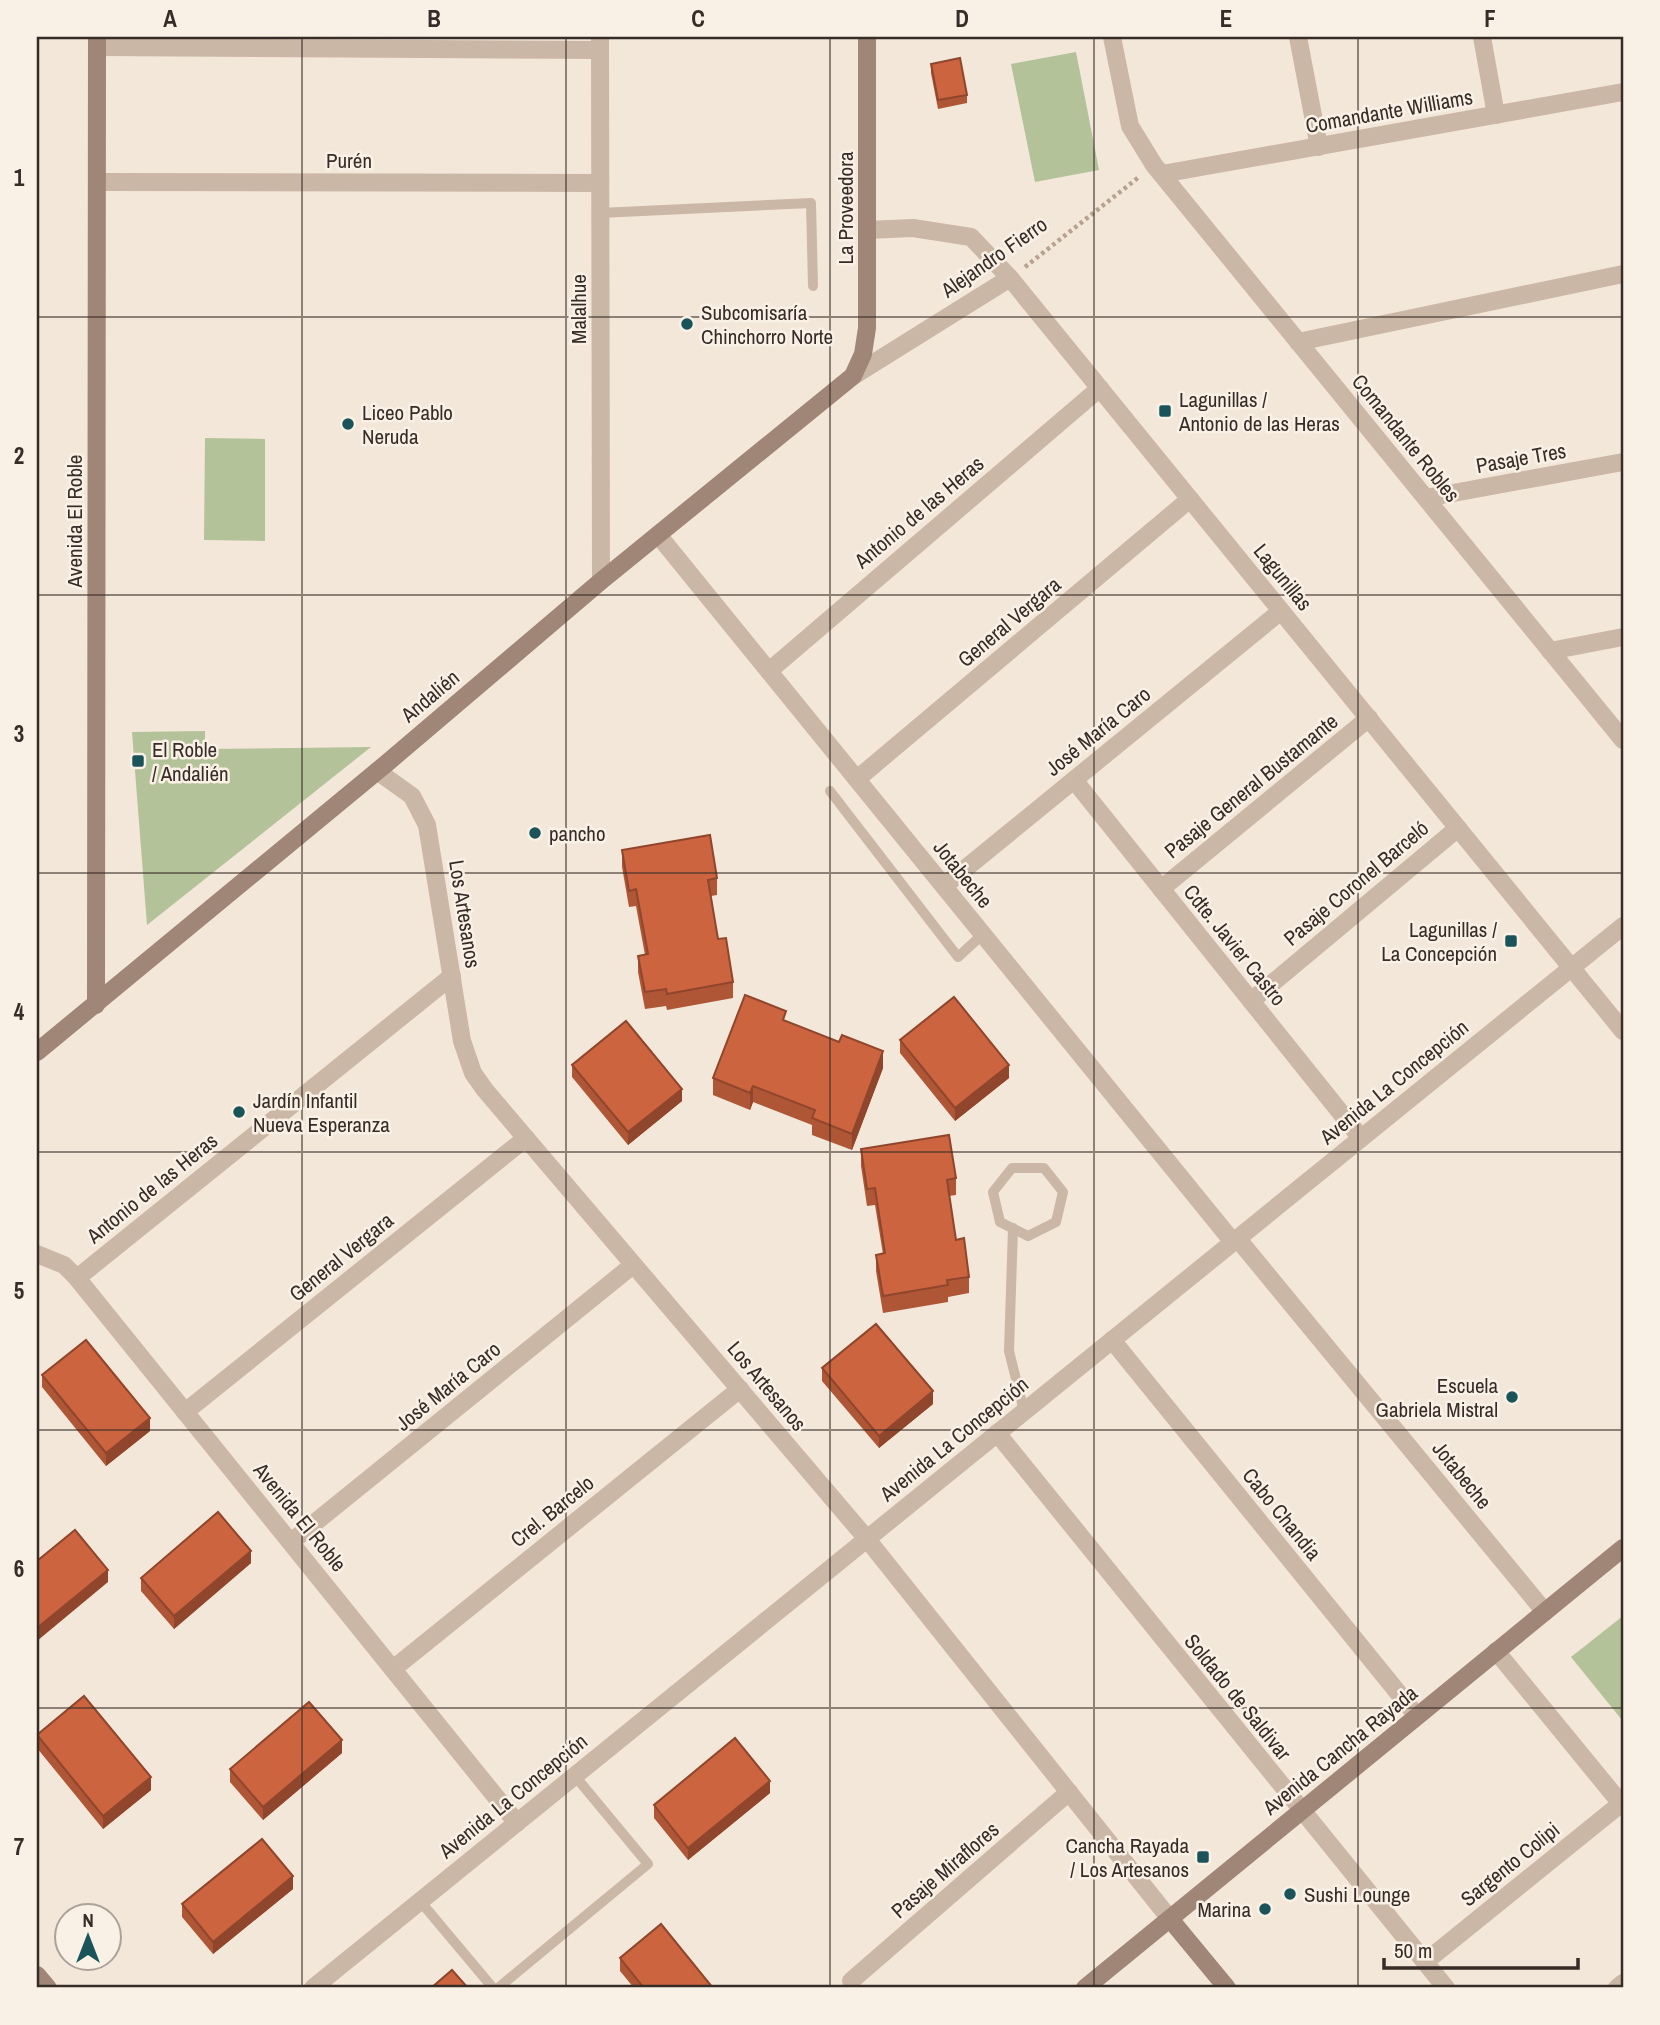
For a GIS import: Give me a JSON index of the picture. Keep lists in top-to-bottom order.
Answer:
{
  "streets": {
    "street": [
      "Comandante Williams",
      "Purén",
      "La Proveedora",
      "Alejandro Fierro",
      "Malalhue",
      "Comandante Robles",
      "Pasaje Tres",
      "Antonio de las Heras",
      "Avenida El Roble",
      "Lagunillas",
      "General Vergara",
      "Andalién",
      "José María Caro",
      "Pasaje General Bustamante",
      "Jotabeche",
      "Pasaje Coronel Barceló",
      "Los Artesanos",
      "Cdte. Javier Castro",
      "Avenida La Concepción",
      "Crel. Barcelo",
      "Cabo Chandia",
      "Soldado de Saldivar",
      "Avenida Cancha Rayada",
      "Sargento Colipi",
      "Pasaje Miraflores"
    ]
  },
  "crossings": [
    ["Comandante Williams", "Alejandro Fierro"],
    ["Comandante Williams", "Comandante Robles"],
    ["Purén", "Malalhue"],
    ["Purén", "Avenida El Roble"],
    ["La Proveedora", "Alejandro Fierro"],
    ["La Proveedora", "Lagunillas"],
    ["La Proveedora", "Andalién"],
    ["Alejandro Fierro", "Comandante Robles"],
    ["Alejandro Fierro", "Lagunillas"],
    ["Alejandro Fierro", "Andalién"],
    ["Malalhue", "Andalién"],
    ["Comandante Robles", "Pasaje Tres"],
    ["Antonio de las Heras", "Avenida El Roble"],
    ["Antonio de las Heras", "Lagunillas"],
    ["Antonio de las Heras", "Jotabeche"],
    ["Antonio de las Heras", "Los Artesanos"],
    ["Avenida El Roble", "General Vergara"],
    ["Avenida El Roble", "Andalién"],
    ["Avenida El Roble", "José María Caro"],
    ["Avenida El Roble", "Avenida La Concepción"],
    ["Avenida El Roble", "Crel. Barcelo"],
    ["Lagunillas", "General Vergara"],
    ["Lagunillas", "José María Caro"],
    ["Lagunillas", "Pasaje General Bustamante"],
    ["Lagunillas", "Pasaje Coronel Barceló"],
    ["Lagunillas", "Avenida La Concepción"],
    ["General Vergara", "Jotabeche"],
    ["General Vergara", "Los Artesanos"],
    ["Andalién", "Jotabeche"],
    ["Andalién", "Los Artesanos"],
    ["José María Caro", "Jotabeche"],
    ["José María Caro", "Los Artesanos"],
    ["José María Caro", "Cdte. Javier Castro"],
    ["Pasaje General Bustamante", "Cdte. Javier Castro"],
    ["Jotabeche", "Avenida La Concepción"],
    ["Jotabeche", "Avenida Cancha Rayada"],
    ["Pasaje Coronel Barceló", "Cdte. Javier Castro"],
    ["Los Artesanos", "Avenida La Concepción"],
    ["Los Artesanos", "Crel. Barcelo"],
    ["Los Artesanos", "Avenida Cancha Rayada"],
    ["Los Artesanos", "Pasaje Miraflores"],
    ["Cdte. Javier Castro", "Avenida La Concepción"],
    ["Avenida La Concepción", "Cabo Chandia"],
    ["Avenida La Concepción", "Soldado de Saldivar"],
    ["Cabo Chandia", "Avenida Cancha Rayada"],
    ["Soldado de Saldivar", "Avenida Cancha Rayada"],
    ["Soldado de Saldivar", "Sargento Colipi"]
  ],
  "places": {
    "other": [
      "Subcomisaría Chinchorro Norte",
      "Liceo Pablo Neruda",
      "pancho",
      "Jardín Infantil Nueva Esperanza",
      "Escuela Gabriela Mistral",
      "Sushi Lounge",
      "Marina"
    ],
    "transit": [
      "Lagunillas / Antonio de las Heras",
      "El Roble / Andalién",
      "Lagunillas / La Concepción",
      "Cancha Rayada / Los Artesanos"
    ]
  },
  "scale_bar": "50 m",
  "north": "top",
  "grid": {
    "columns": [
      "A",
      "B",
      "C",
      "D",
      "E",
      "F"
    ],
    "rows": [
      "1",
      "2",
      "3",
      "4",
      "5",
      "6",
      "7"
    ]
  }
}
